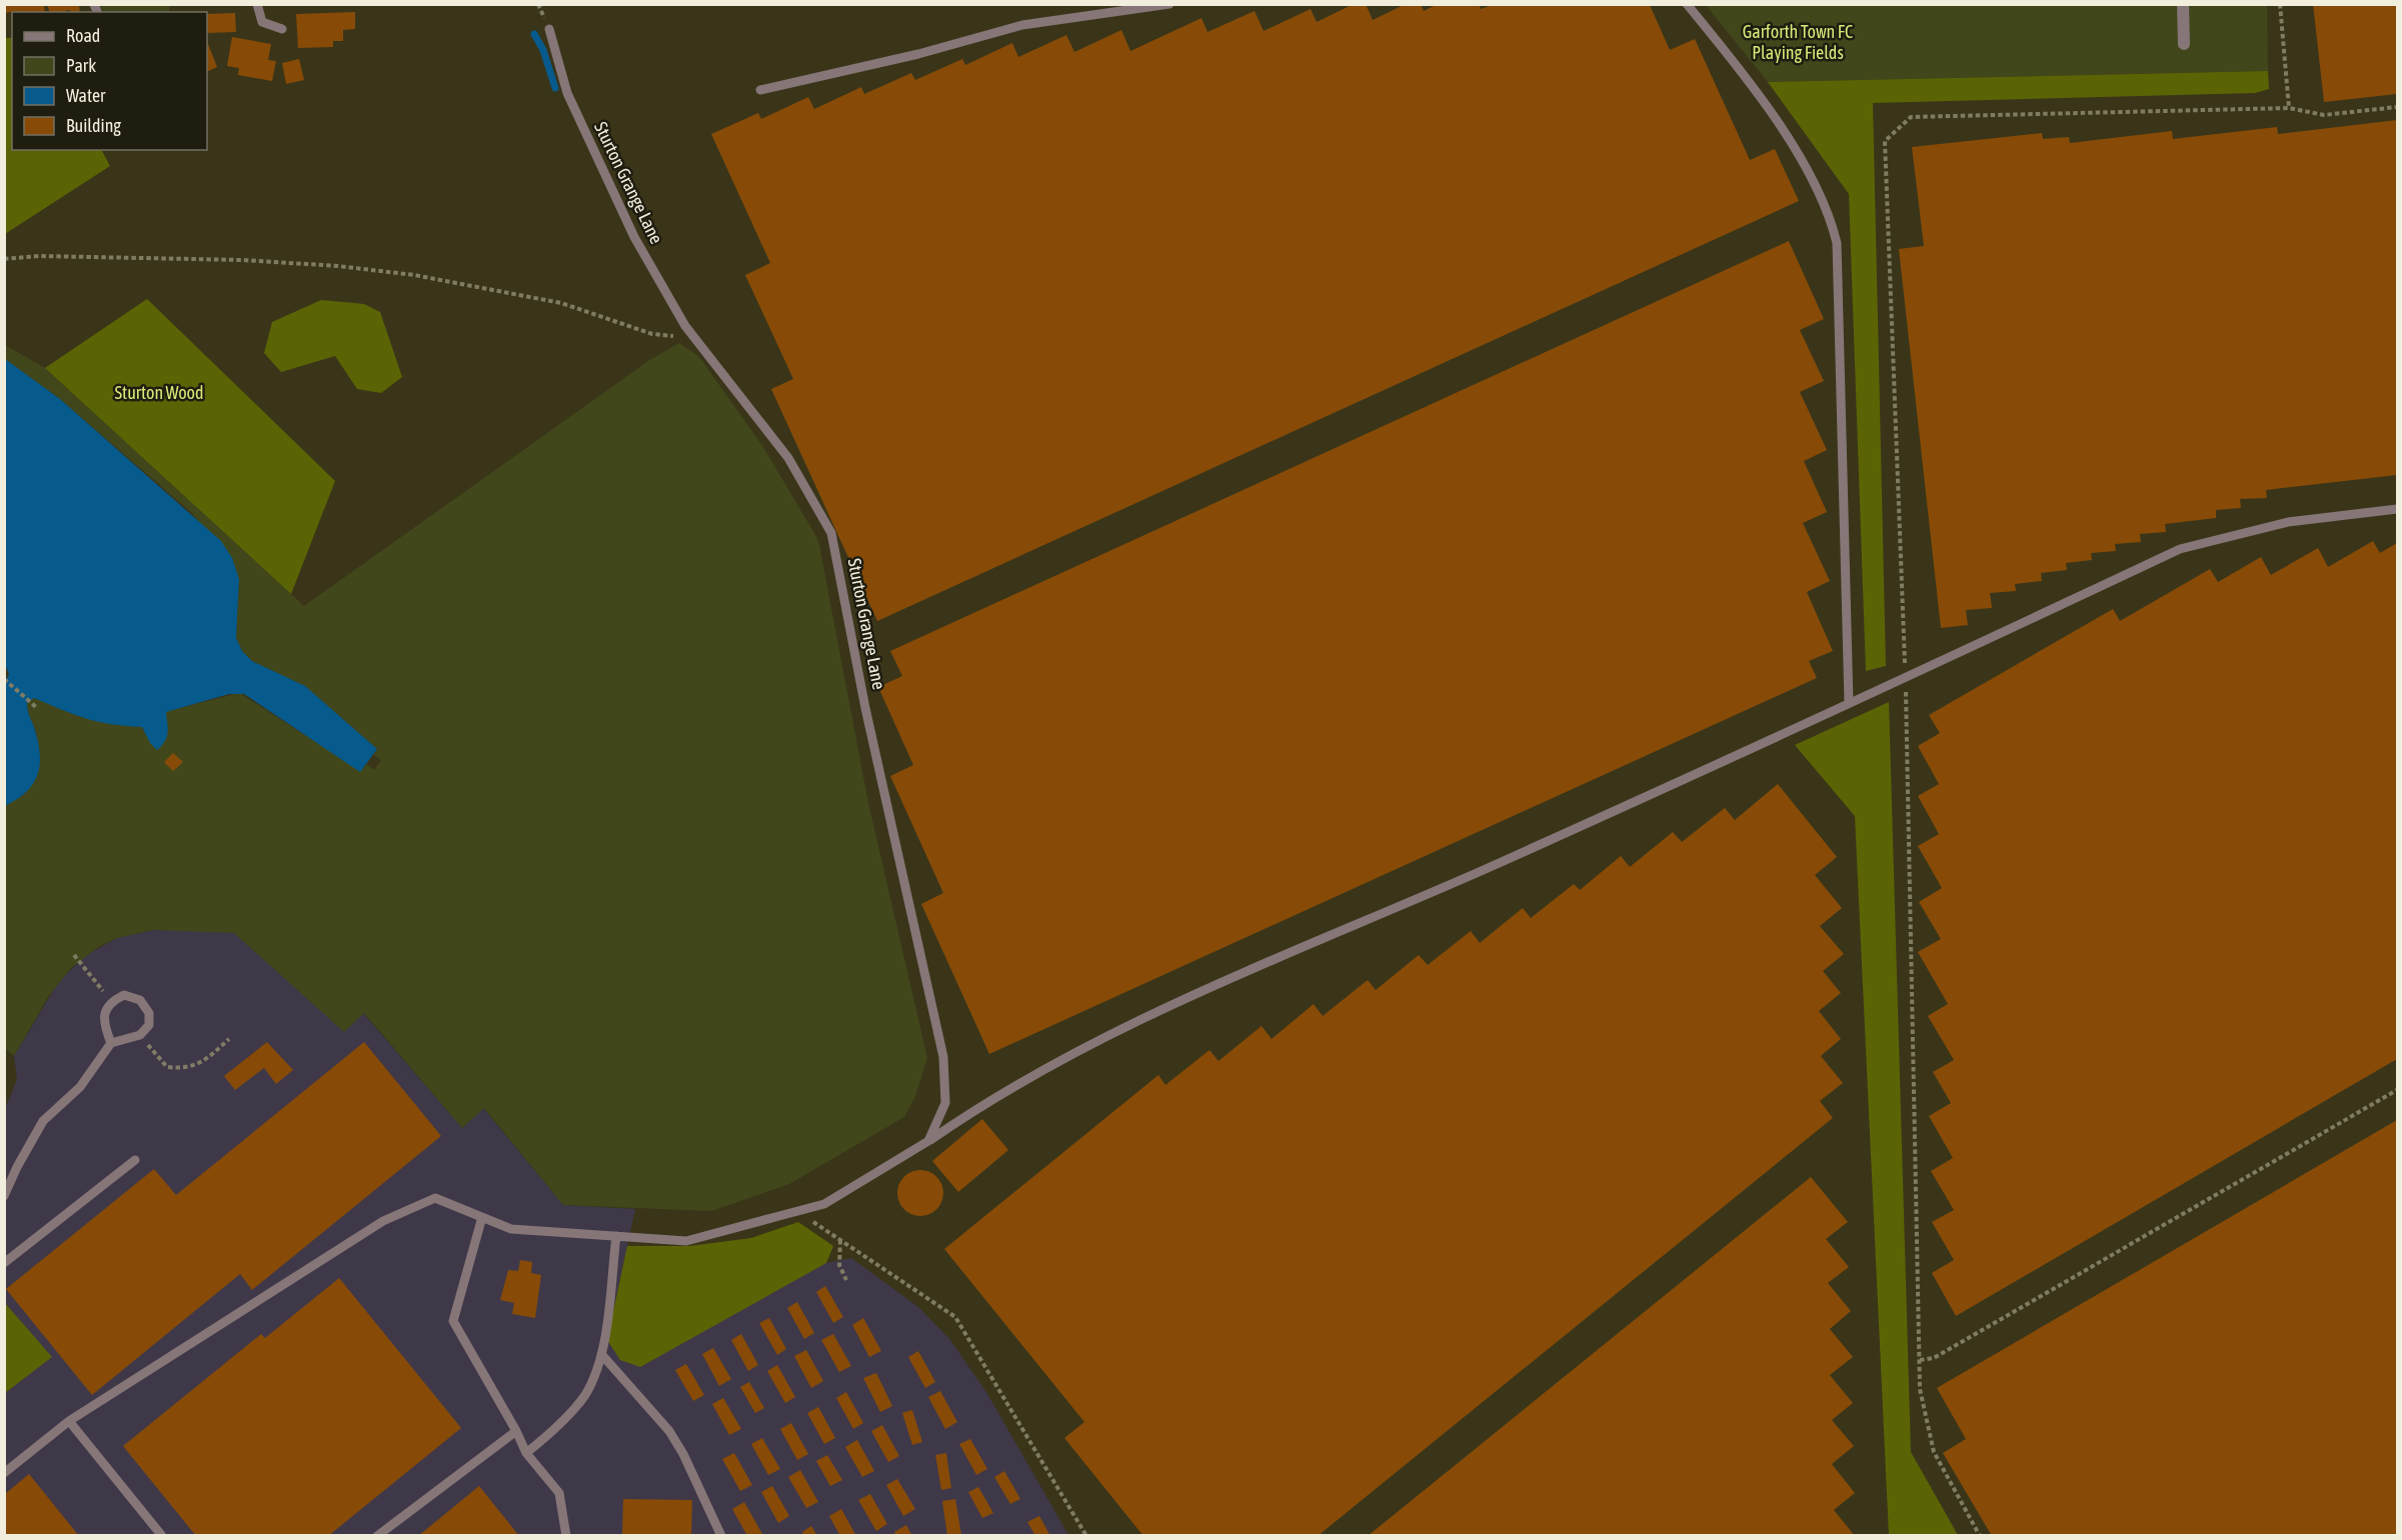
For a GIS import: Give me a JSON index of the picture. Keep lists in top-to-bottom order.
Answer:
{
  "streets": {
    "lane": ["Sturton Grange Lane"]
  },
  "parks": ["Garforth Town FC Playing Fields", "Sturton Wood"],
  "legend": [
    "Road",
    "Park",
    "Water",
    "Building"
  ]
}
